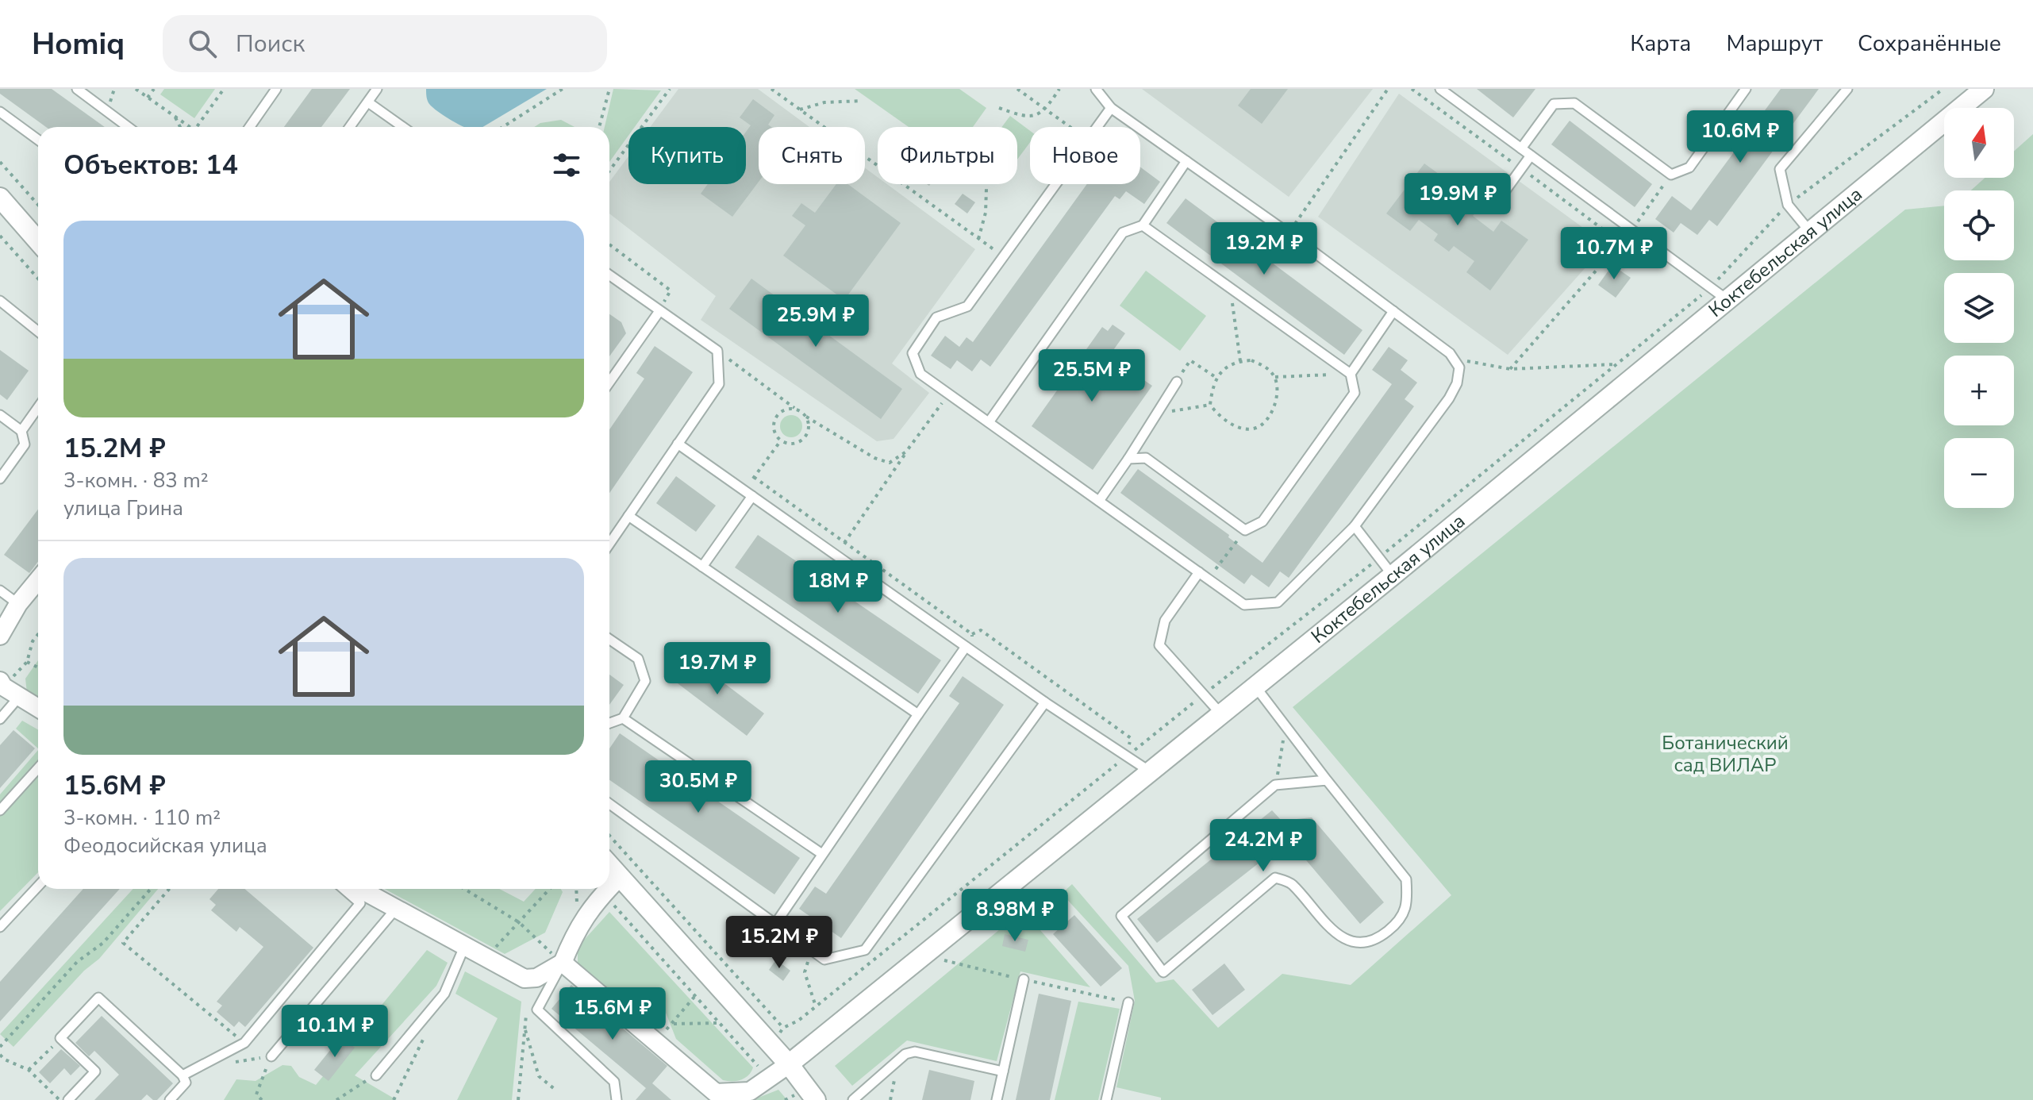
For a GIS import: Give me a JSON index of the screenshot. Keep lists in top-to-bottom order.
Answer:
{
  "streets": {
    "street": ["Коктебельская улица"]
  },
  "parks": ["Ботанический сад ВИЛАР"],
  "north": "top",
  "page": {
    "header": "Homiq",
    "search": "Поиск",
    "nav": ["Карта", "Маршрут", "Сохранённые"],
    "map_buttons": ["+", "−"],
    "price": [
      "10.6M ₽",
      "19.9M ₽",
      "19.2M ₽",
      "10.7M ₽",
      "25.9M ₽",
      "25.5M ₽",
      "18M ₽",
      "19.7M ₽",
      "30.5M ₽",
      "24.2M ₽",
      "8.98M ₽",
      "15.2M ₽",
      "15.6M ₽",
      "10.1M ₽"
    ],
    "chip": [
      "Купить",
      "Снять",
      "Фильтры",
      "Новое"
    ],
    "heading": "Объектов: 14",
    "list": [
      {
        "name": "15.2M ₽",
        "note": "3-комн. · 83 m² · улица Грина"
      },
      {
        "name": "15.6M ₽",
        "note": "3-комн. · 110 m² · Феодосийская улица"
      }
    ]
  }
}
